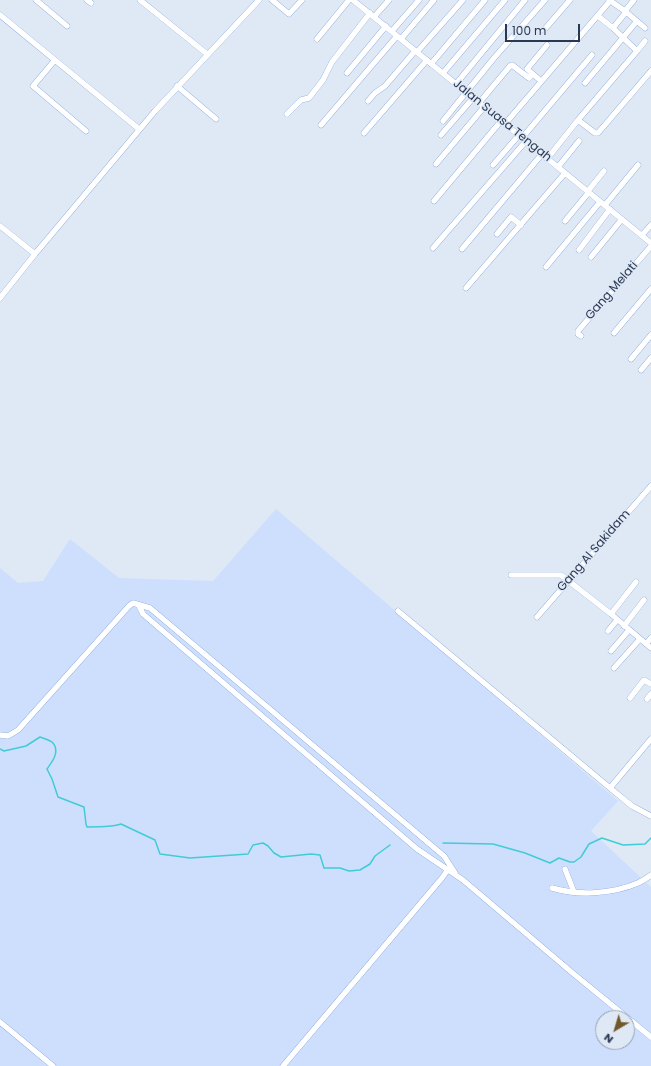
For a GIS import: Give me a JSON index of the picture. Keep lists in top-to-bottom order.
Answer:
{
  "streets": {
    "street": ["Jalan Suasa Tengah", "Gang Melati", "Gang Al Sakidam"]
  },
  "scale_bar": "100 m",
  "north": "bottom left"
}
